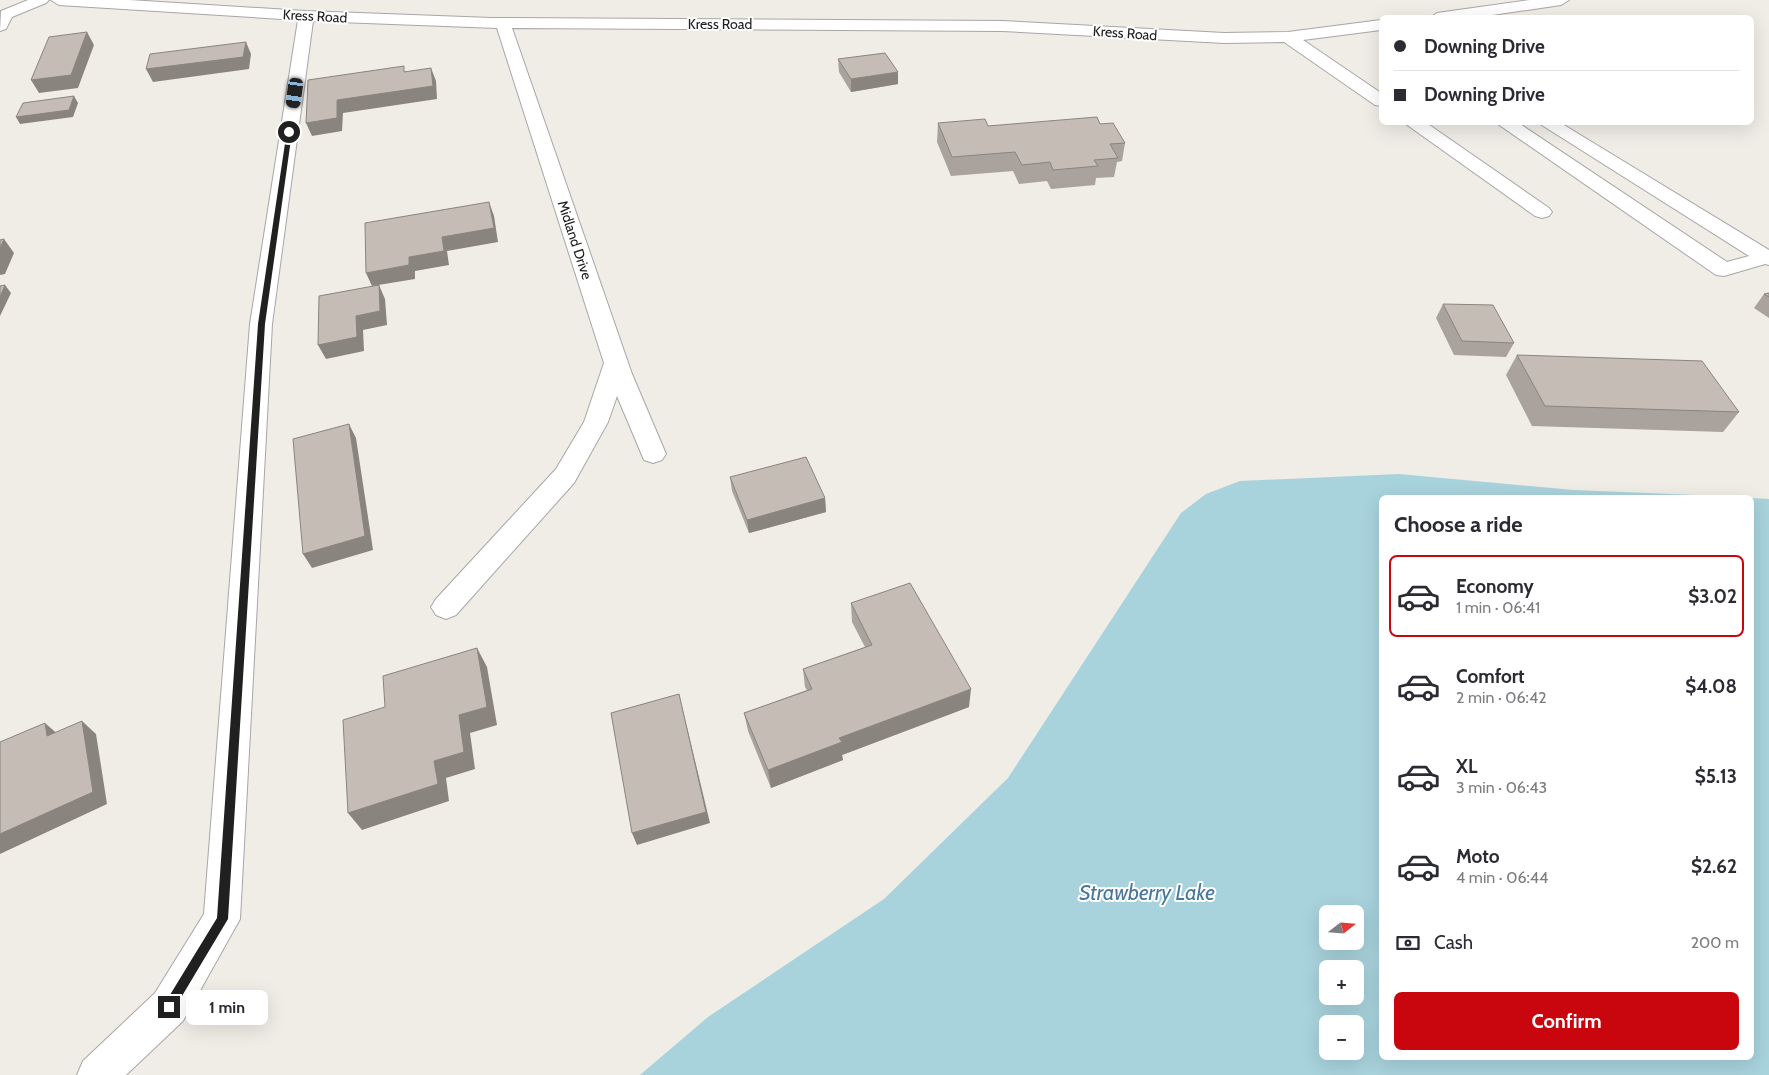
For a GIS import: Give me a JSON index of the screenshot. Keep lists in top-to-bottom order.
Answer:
{
  "streets": {
    "street": ["Kress Road", "Midland Drive"]
  },
  "crossings": [
    ["Kress Road", "Midland Drive"]
  ],
  "water": ["Strawberry Lake"],
  "north": "right",
  "page": {
    "banner": ["Downing Drive", "Downing Drive"],
    "heading": "Choose a ride",
    "list": [
      {
        "name": "Economy",
        "note": "1 min · 06:41",
        "value": "$3.02"
      },
      {
        "name": "Comfort",
        "note": "2 min · 06:42",
        "value": "$4.08"
      },
      {
        "name": "XL",
        "note": "3 min · 06:43",
        "value": "$5.13"
      },
      {
        "name": "Moto",
        "note": "4 min · 06:44",
        "value": "$2.62"
      }
    ],
    "map_buttons": ["+", "−"],
    "pay": ["Cash", "200 m"],
    "buttons": "Confirm",
    "bubble": "1 min"
  }
}
